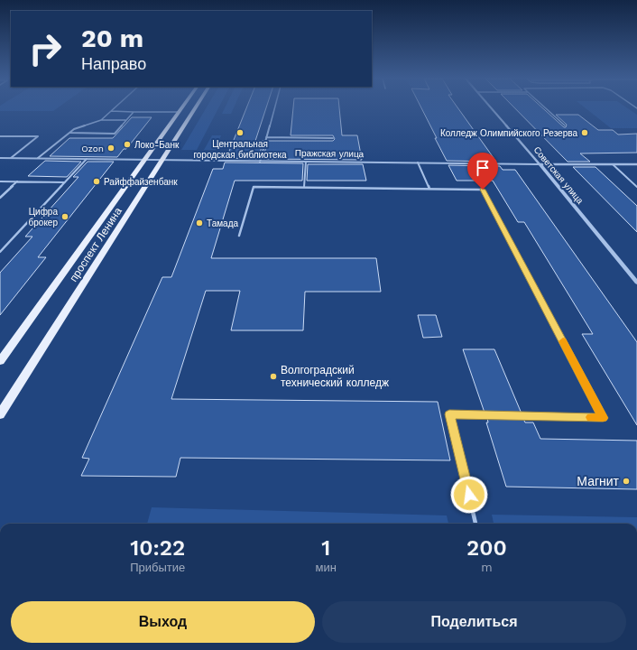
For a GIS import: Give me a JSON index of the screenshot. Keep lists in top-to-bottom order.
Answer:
{
  "streets": {
    "main road": ["проспект Ленина"],
    "street": ["Пражская улица", "Советская улица"]
  },
  "crossings": [
    ["Пражская улица", "Советская улица"],
    ["Пражская улица", "проспект Ленина"]
  ],
  "places": [
    "Центральная городская библиотека",
    "Колледж Олимпийского Резерва",
    "Локо-Банк",
    "Ozon",
    "Райффайзенбанк",
    "Цифра брокер",
    "Тамада",
    "Волгоградский технический колледж",
    "Магнит"
  ],
  "page": {
    "turn": ["20 m", "Направо"],
    "eta": [
      "10:22",
      "Прибытие",
      "1",
      "мин",
      "200",
      "m"
    ],
    "buttons": ["Выход", "Поделиться"]
  }
}
